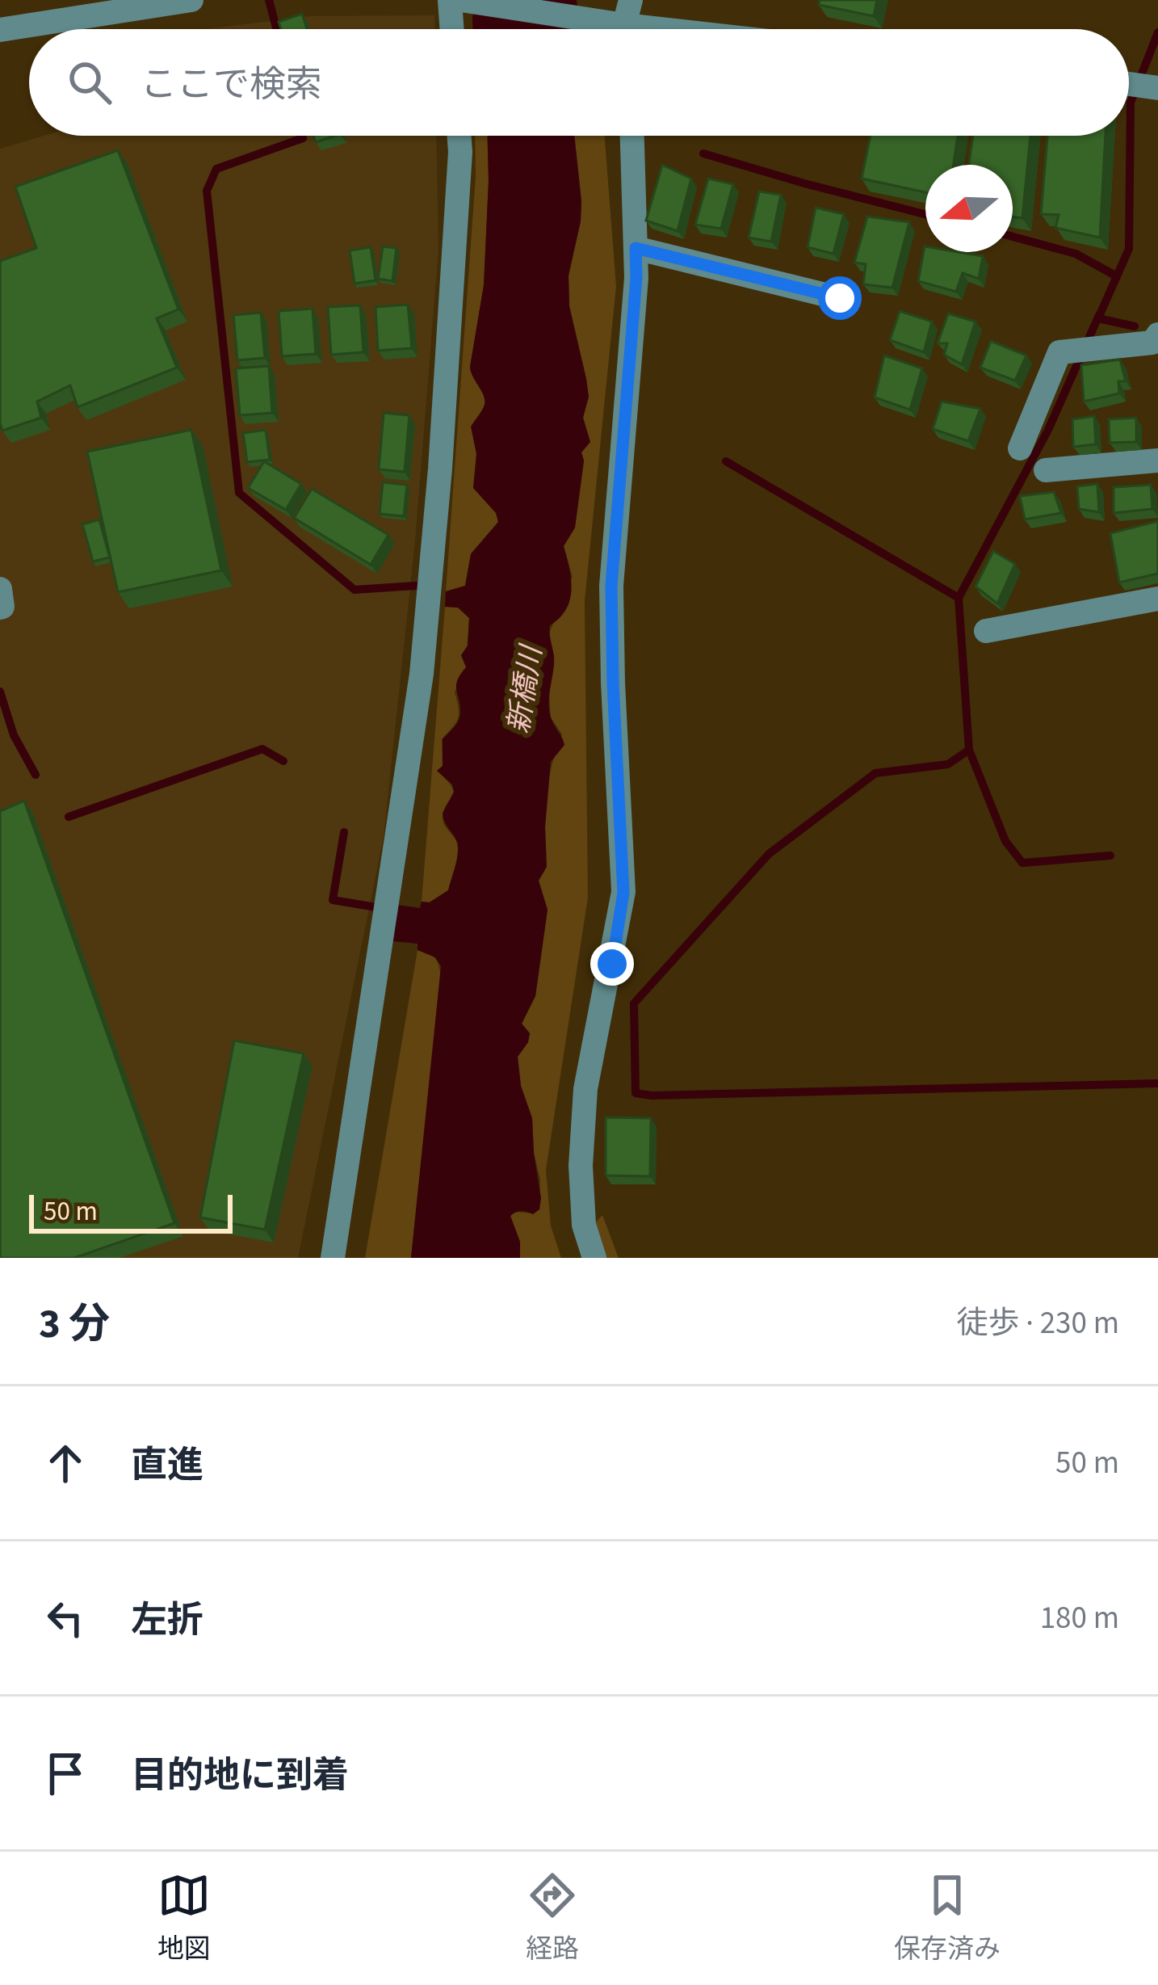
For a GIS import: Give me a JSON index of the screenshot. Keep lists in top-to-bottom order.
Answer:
{
  "water": ["新橋川"],
  "scale_bar": "50 m",
  "north": "left",
  "page": {
    "search": "ここで検索",
    "scale": "50 m",
    "heading": ["3 分", "徒歩 · 230 m"],
    "list": [
      ["直進", "50 m"],
      ["左折", "180 m"],
      "目的地に到着"
    ],
    "nav": ["地図", "経路", "保存済み"]
  }
}
